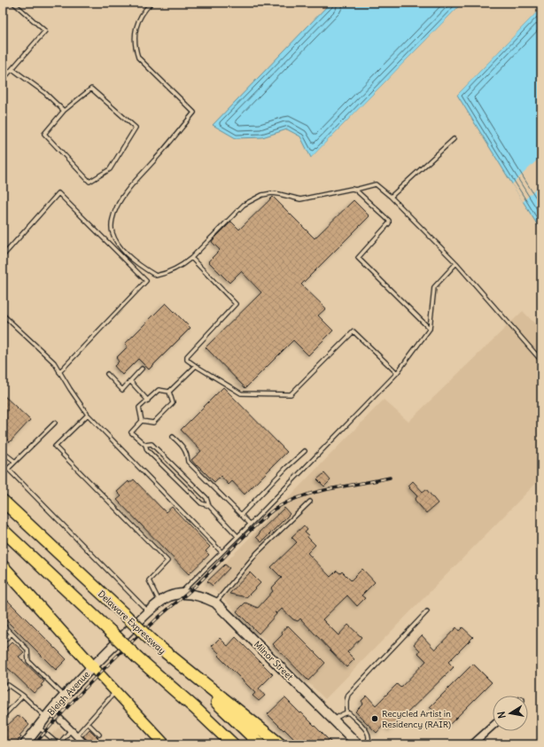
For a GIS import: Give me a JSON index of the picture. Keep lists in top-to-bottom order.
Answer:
{
  "streets": {
    "highway": ["Delaware Expressway"],
    "main road": ["Milnor Street", "Bleigh Avenue"]
  },
  "places": ["Recycled Artist in Residency (RAIR)"],
  "north": "left"
}
